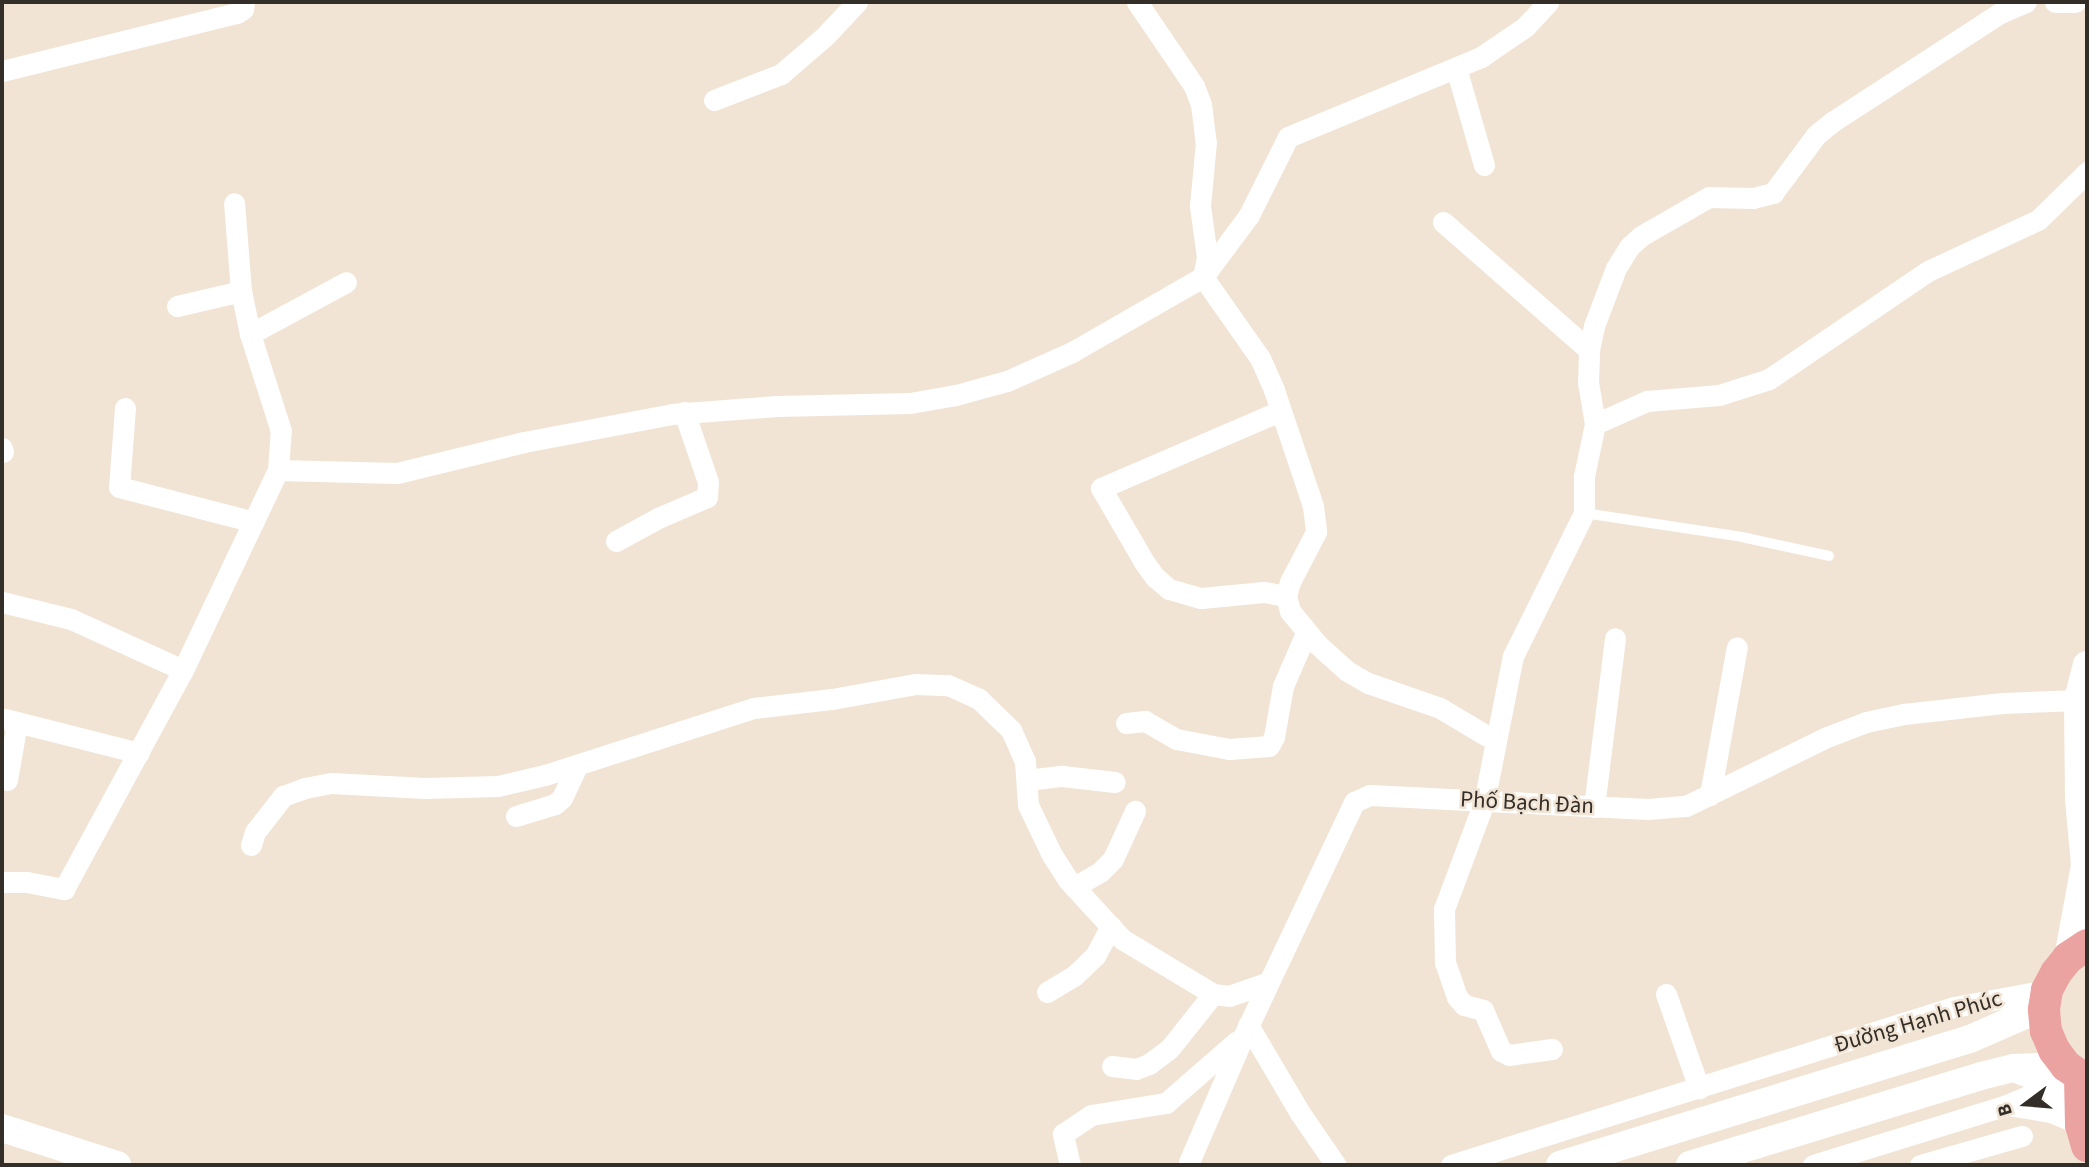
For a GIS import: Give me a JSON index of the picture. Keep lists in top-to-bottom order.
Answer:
{
  "streets": {
    "main road": ["Đường Hạnh Phúc"],
    "street": ["Phố Bạch Đàn"]
  },
  "north": "left"
}
